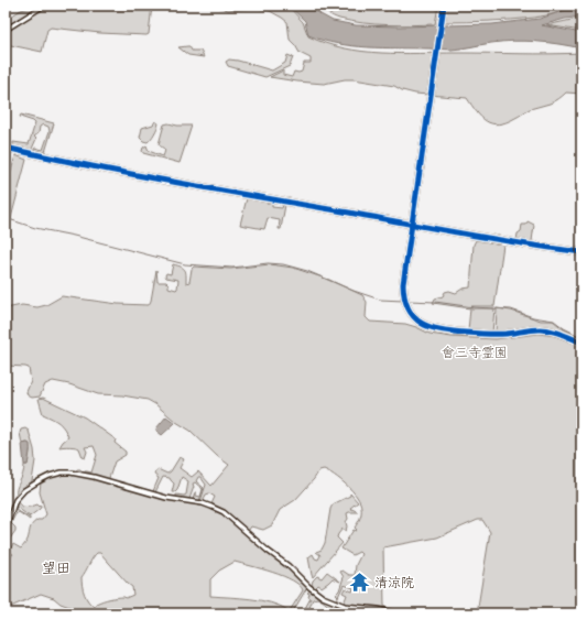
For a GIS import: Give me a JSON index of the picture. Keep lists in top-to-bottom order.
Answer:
{
  "districts": ["望田"],
  "parks": ["會三寺霊園"],
  "places": {
    "temple": ["清涼院"]
  }
}
